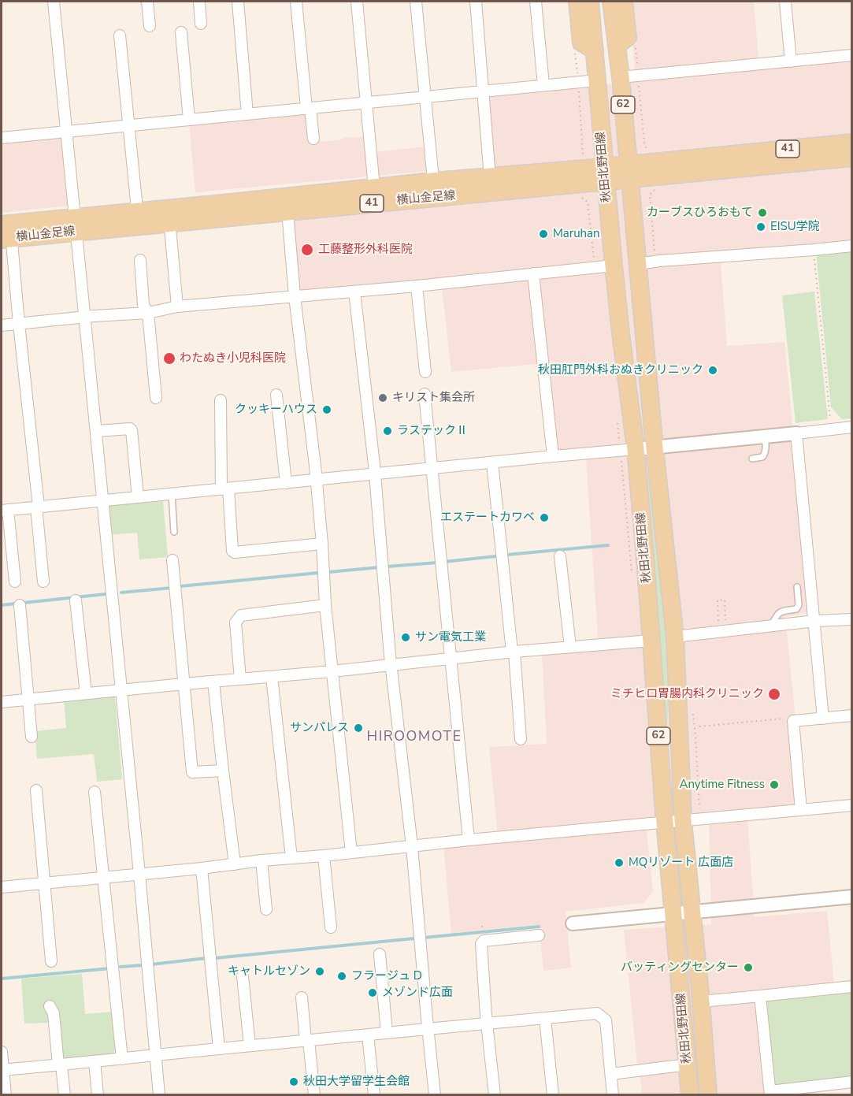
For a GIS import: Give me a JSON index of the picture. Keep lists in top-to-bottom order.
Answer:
{
  "streets": {
    "main road": [
      "62",
      "41",
      "秋田北野田線",
      "横山金足線"
    ]
  },
  "crossings": [
    ["秋田北野田線", "横山金足線"]
  ],
  "districts": ["HIROOMOTE"],
  "places": [
    "カーブスひろおもて",
    "EISU学院",
    "Maruhan",
    "工藤整形外科医院",
    "わたぬき小児科医院",
    "秋田肛門外科おぬきクリニック",
    "キリスト集会所",
    "クッキーハウス",
    "ラステックⅡ",
    "エステートカワベ",
    "サン電気工業",
    "ミチヒロ胃腸内科クリニック",
    "サンパレス",
    "Anytime Fitness",
    "MQリゾート 広面店",
    "バッティングセンター",
    "キャトルセゾン",
    "フラージュ D",
    "メゾンド広面",
    "秋田大学留学生会館"
  ]
}
